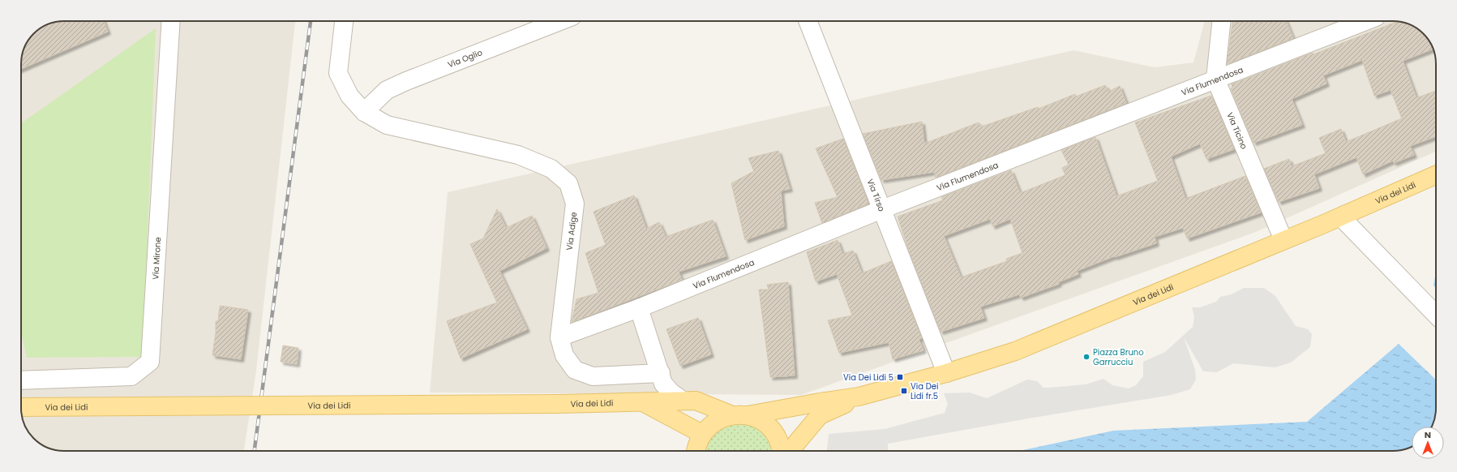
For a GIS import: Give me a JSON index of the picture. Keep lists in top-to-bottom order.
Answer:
{
  "streets": {
    "main road": ["Via dei Lidi"],
    "street": [
      "Via Oglio",
      "Via Flumendosa",
      "Via Ticino",
      "Via Tirso",
      "Via Adige",
      "Via Mirone"
    ]
  },
  "crossings": [
    ["Via Oglio", "Via Adige"],
    ["Via Flumendosa", "Via Ticino"],
    ["Via Flumendosa", "Via Tirso"],
    ["Via Flumendosa", "Via Adige"],
    ["Via Ticino", "Via dei Lidi"],
    ["Via dei Lidi", "Via Tirso"]
  ],
  "places": {
    "other": ["Piazza Bruno Garrucciu"],
    "transit": ["Via Dei Lidi 5", "Via Dei Lidi fr.5"]
  },
  "north": "top"
}
